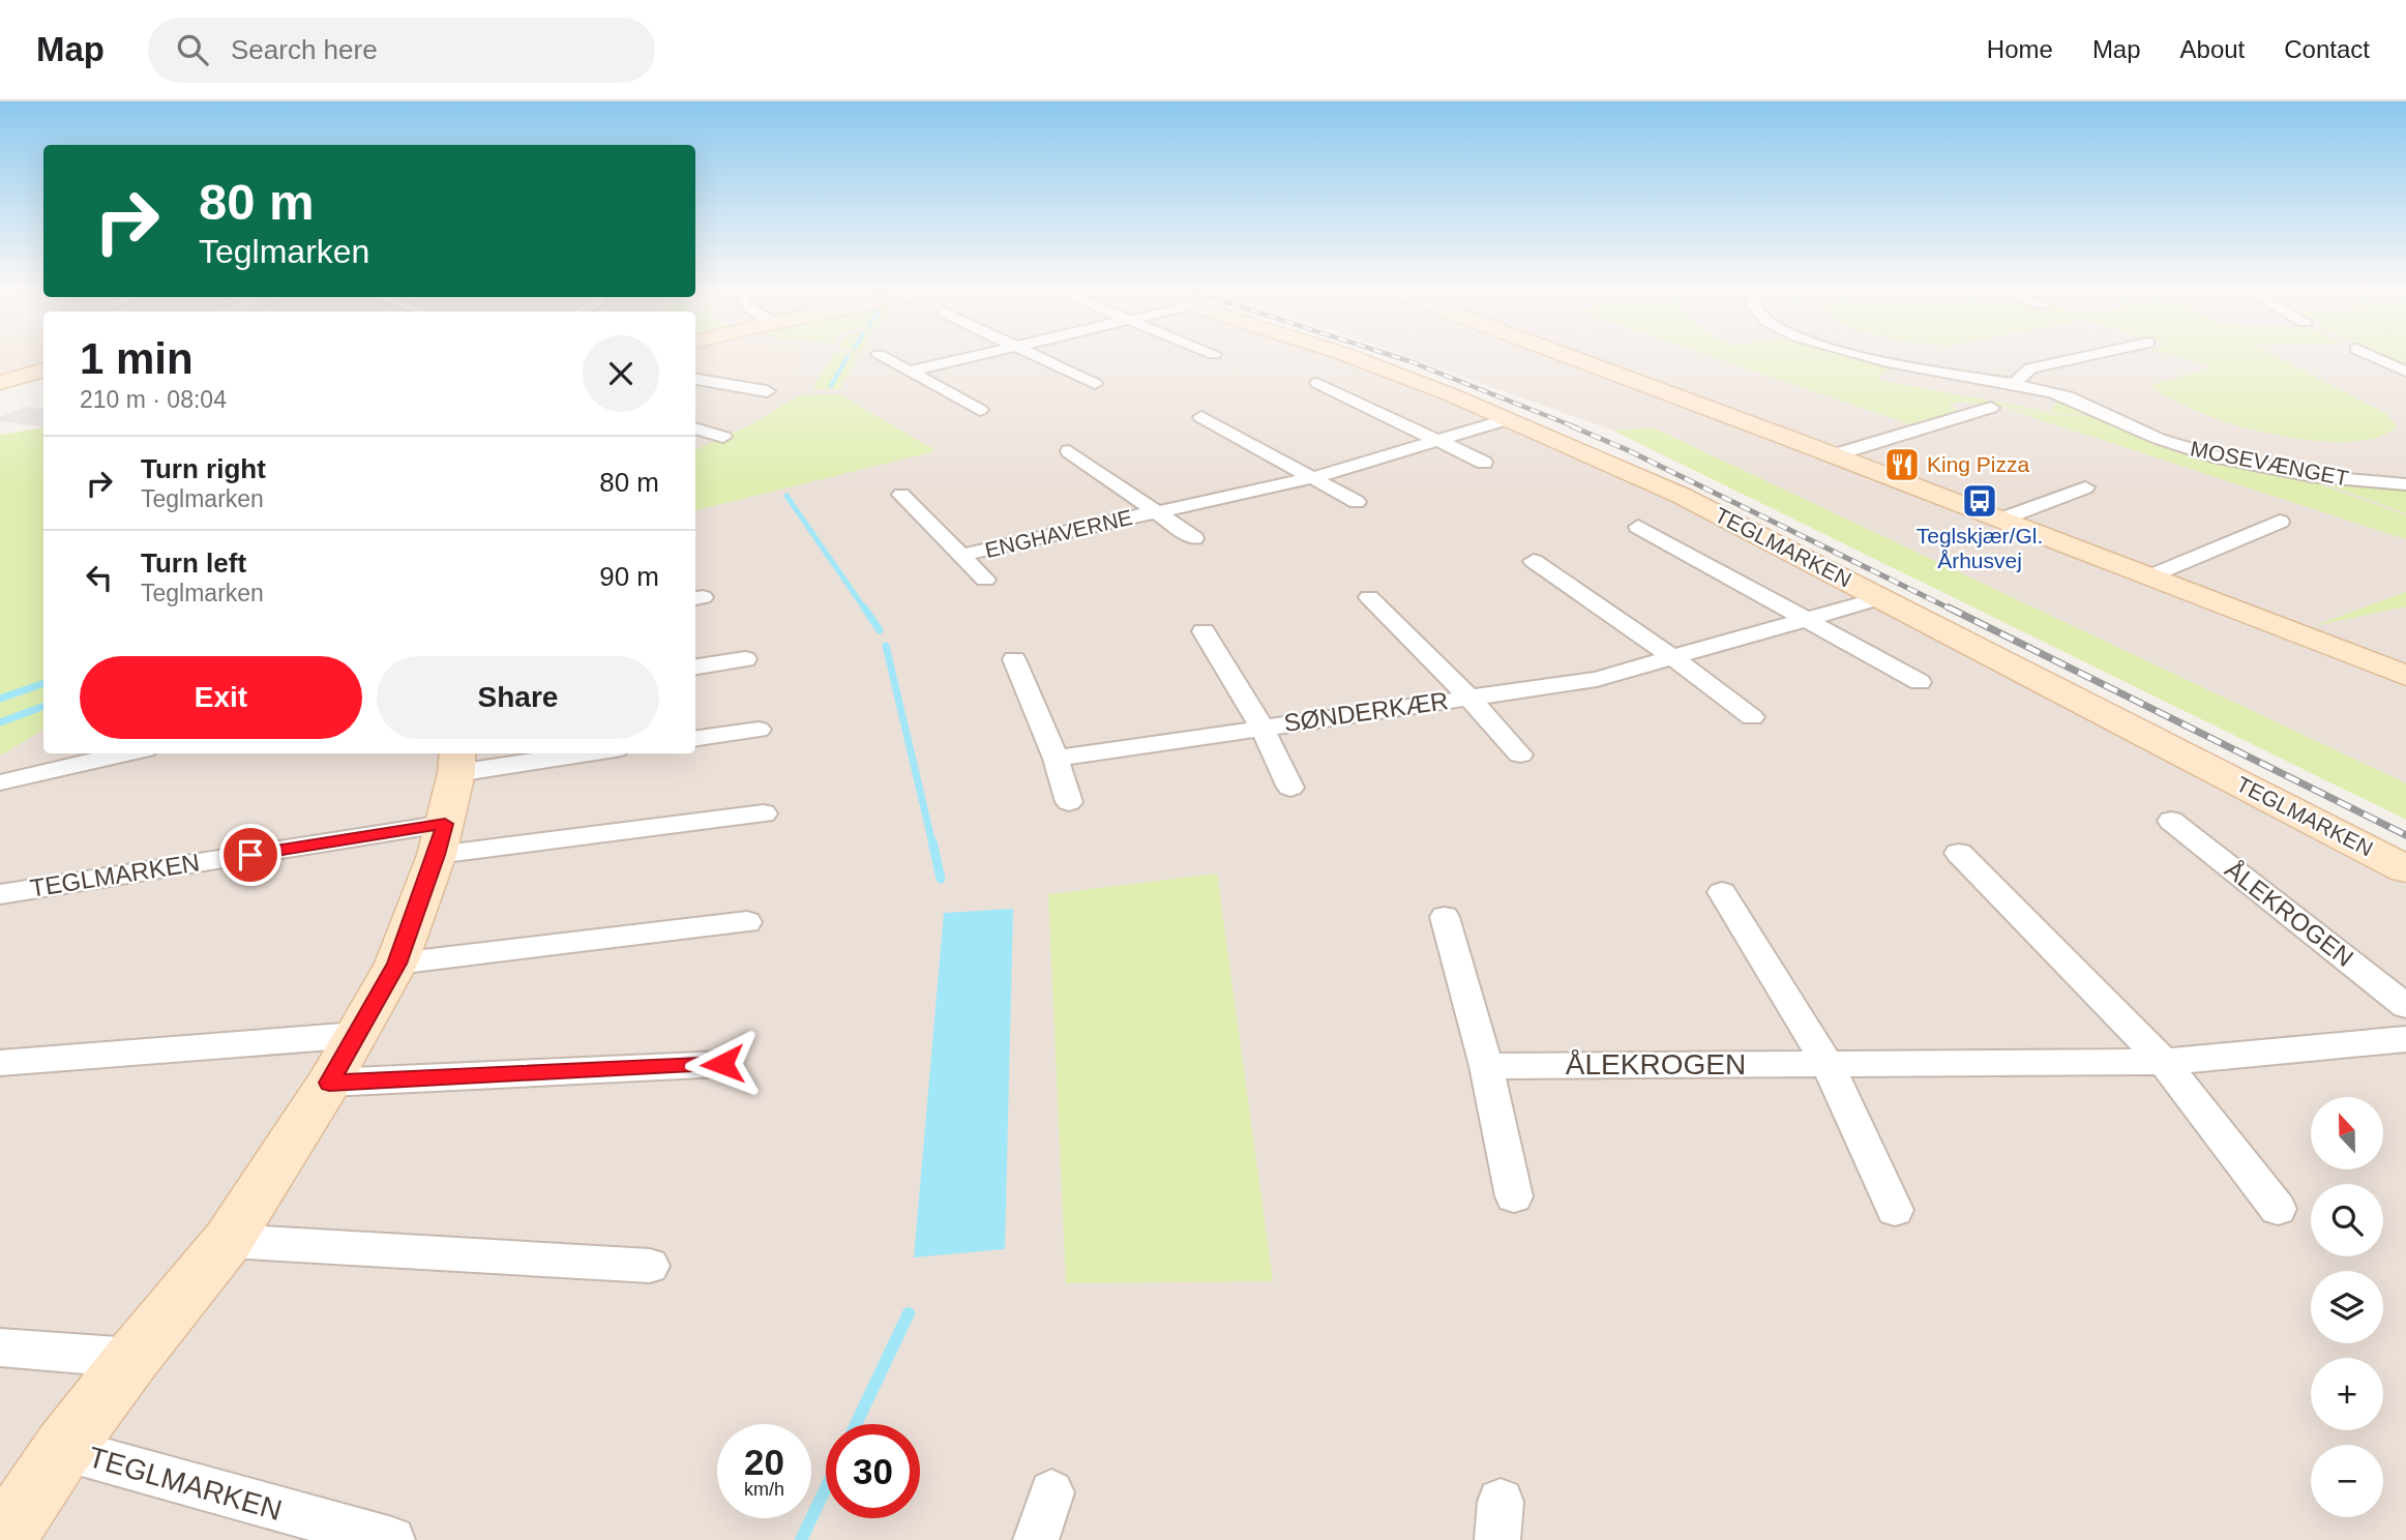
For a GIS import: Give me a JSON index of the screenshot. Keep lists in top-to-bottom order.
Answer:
{
  "streets": {
    "street": [
      "MOSEVÆNGET",
      "ENGHAVERNE",
      "TEGLMARKEN",
      "SØNDERKÆR",
      "ÅLEKROGEN"
    ]
  },
  "crossings": [
    ["ENGHAVERNE", "TEGLMARKEN"],
    ["TEGLMARKEN", "SØNDERKÆR"]
  ],
  "places": {
    "restaurant": ["King Pizza"],
    "bus stop": ["Teglskjær/Gl. Århusvej"]
  },
  "north": "top",
  "page": {
    "header": "Map",
    "search": "Search here",
    "nav": [
      "Home",
      "Map",
      "About",
      "Contact"
    ],
    "turn": ["80 m", "Teglmarken"],
    "heading": ["1 min", "210 m · 08:04"],
    "list": [
      {
        "name": "Turn right",
        "note": "Teglmarken",
        "value": "80 m"
      },
      {
        "name": "Turn left",
        "note": "Teglmarken",
        "value": "90 m"
      }
    ],
    "buttons": ["Exit", "Share"],
    "map_buttons": ["+", "−"],
    "speed": "20 km/h",
    "limit": "30"
  }
}
